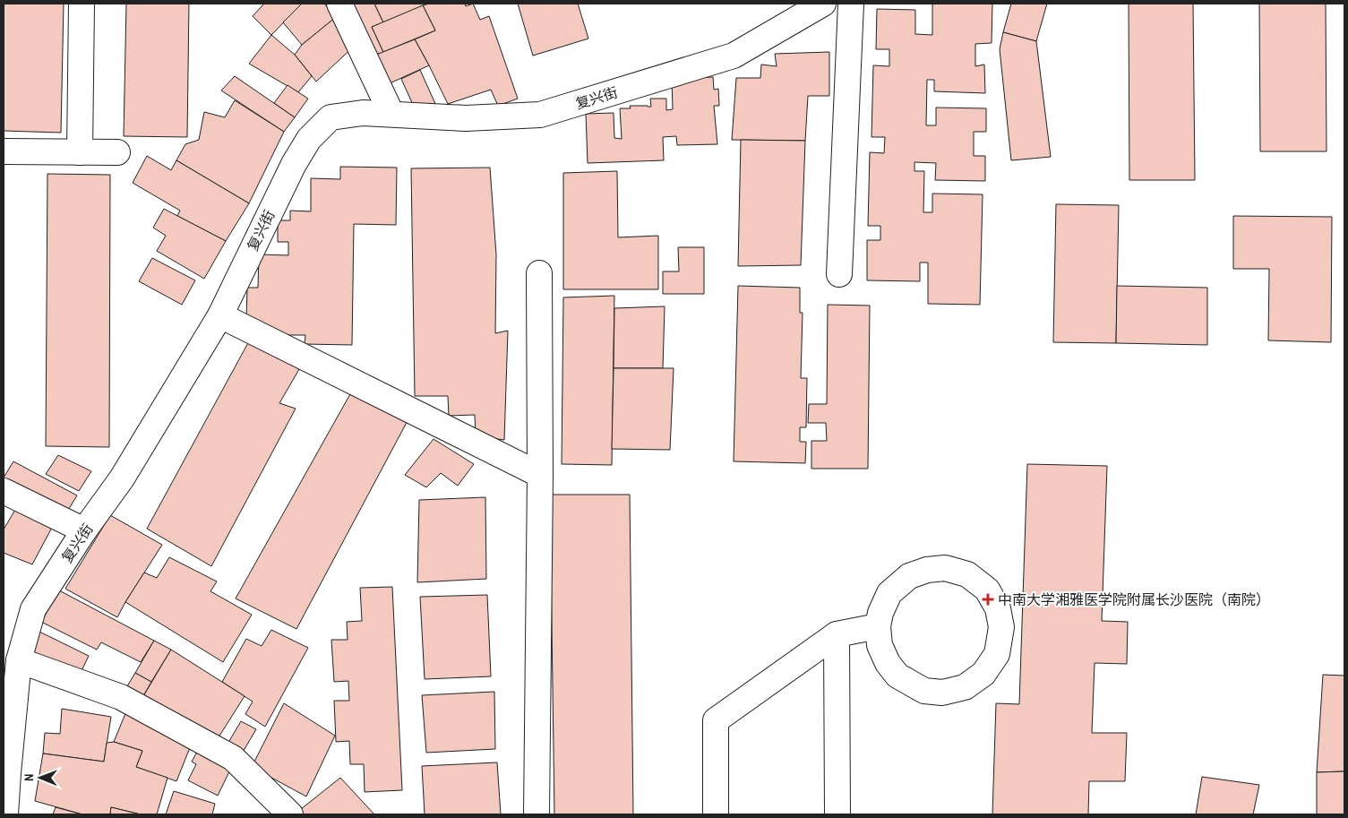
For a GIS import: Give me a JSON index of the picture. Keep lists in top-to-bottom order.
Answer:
{
  "streets": {
    "street": ["复兴街"]
  },
  "places": {
    "health": ["中南大学湘雅医学院附属长沙医院（南院）"]
  },
  "north": "left"
}
